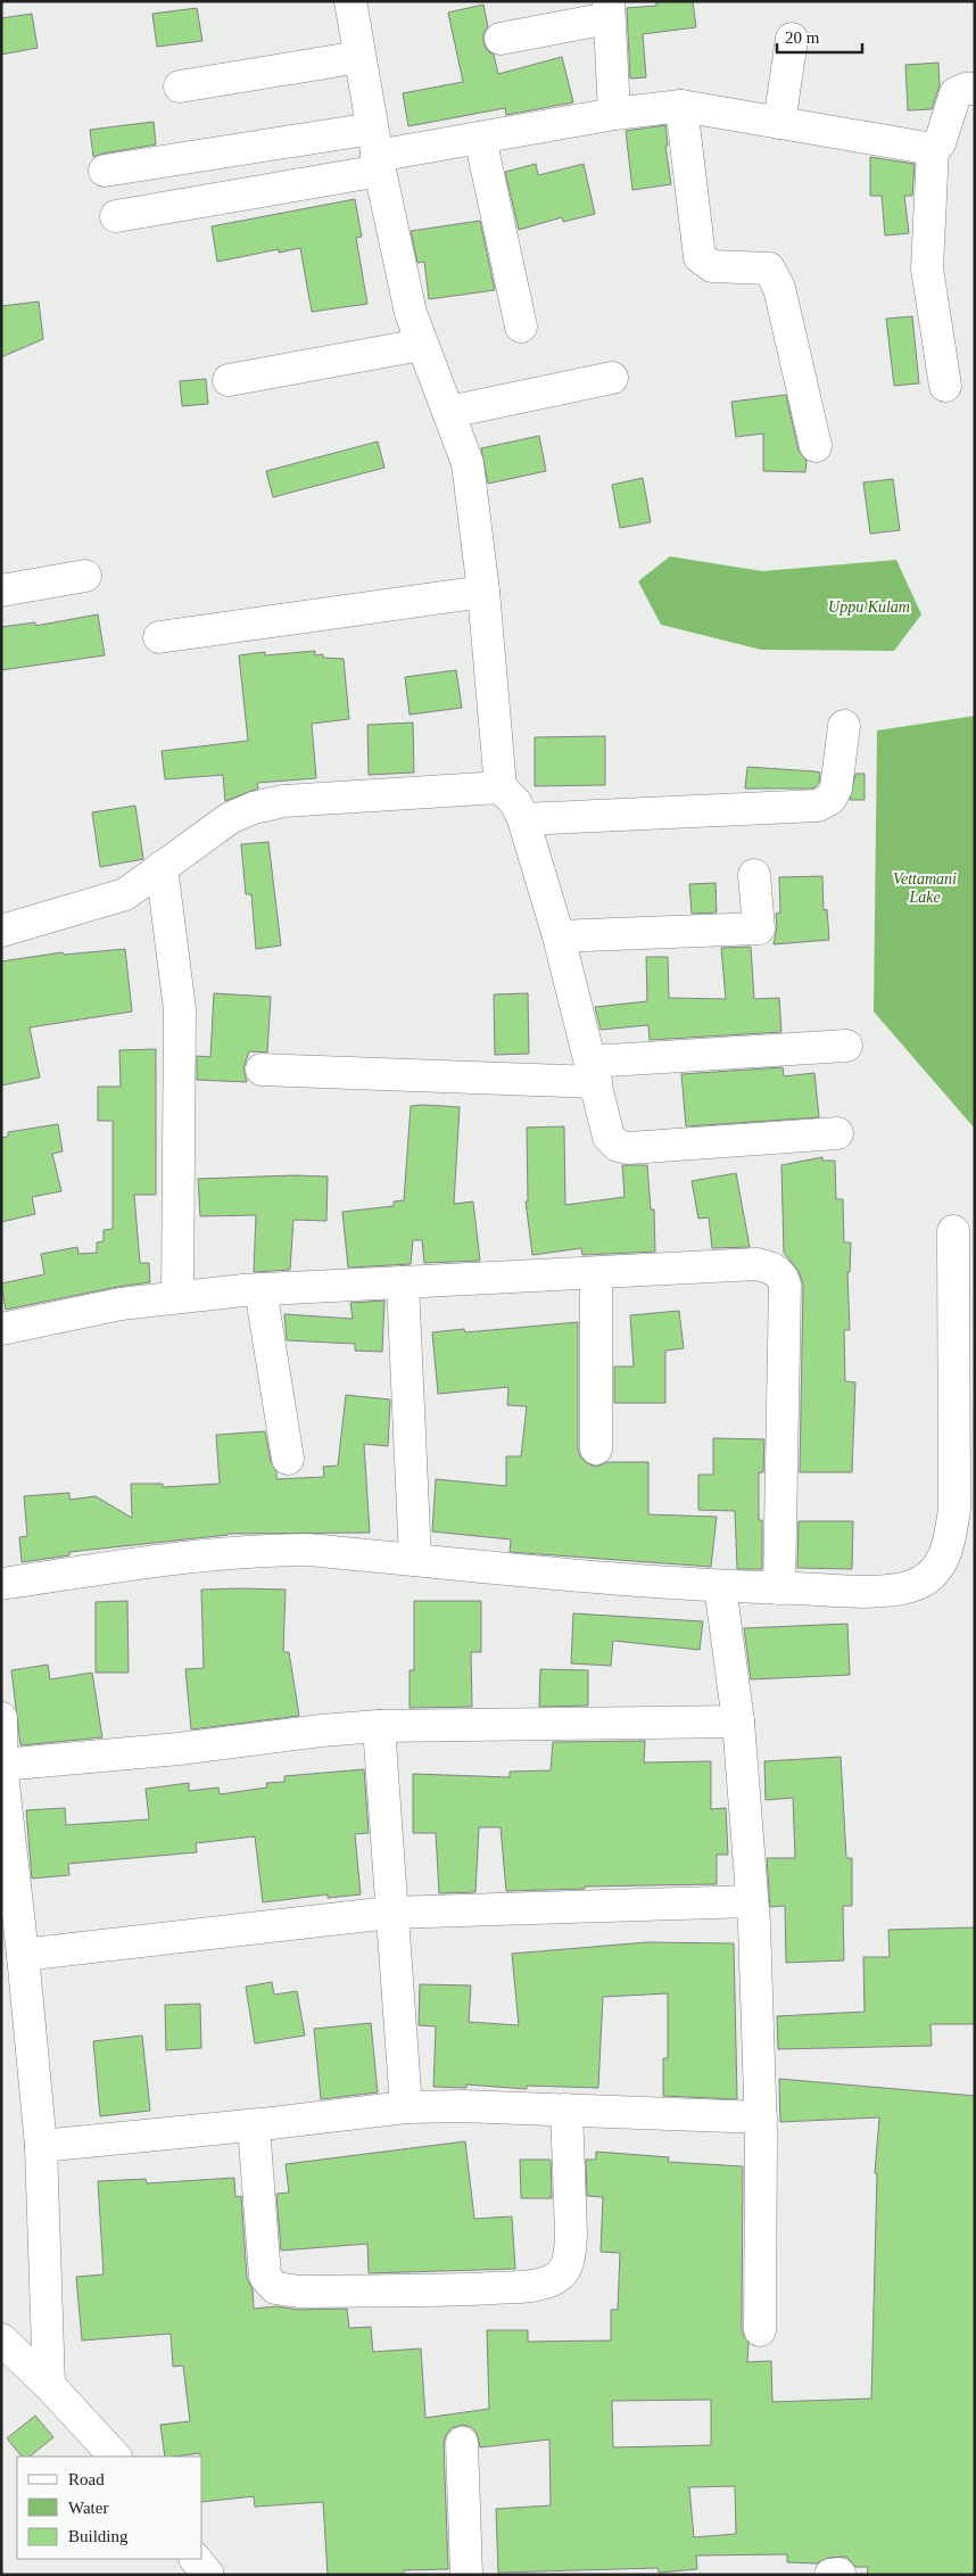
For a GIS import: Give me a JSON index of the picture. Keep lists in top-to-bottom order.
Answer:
{
  "water": ["Uppu Kulam", "Vettamani Lake"],
  "legend": ["Road", "Water", "Building"],
  "scale_bar": "20 m"
}
